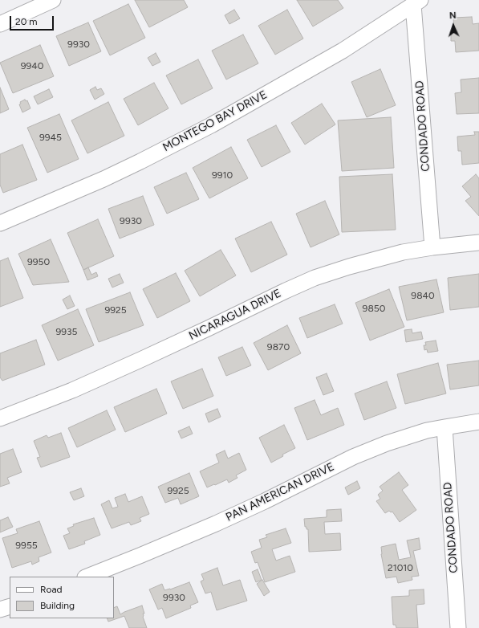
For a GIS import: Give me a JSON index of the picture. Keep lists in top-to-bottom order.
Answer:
{
  "streets": {
    "street": [
      "MONTEGO BAY DRIVE",
      "CONDADO ROAD",
      "NICARAGUA DRIVE",
      "PAN AMERICAN DRIVE"
    ]
  },
  "crossings": [
    ["MONTEGO BAY DRIVE", "CONDADO ROAD"],
    ["CONDADO ROAD", "NICARAGUA DRIVE"],
    ["CONDADO ROAD", "PAN AMERICAN DRIVE"]
  ],
  "house_numbers": [
    "9930",
    "9940",
    "9945",
    "9910",
    "9930",
    "9950",
    "9840",
    "9850",
    "9925",
    "9935",
    "9870",
    "9925",
    "9955",
    "21010",
    "9930"
  ],
  "legend": ["Road", "Building"],
  "scale_bar": "20 m",
  "north": "top"
}
